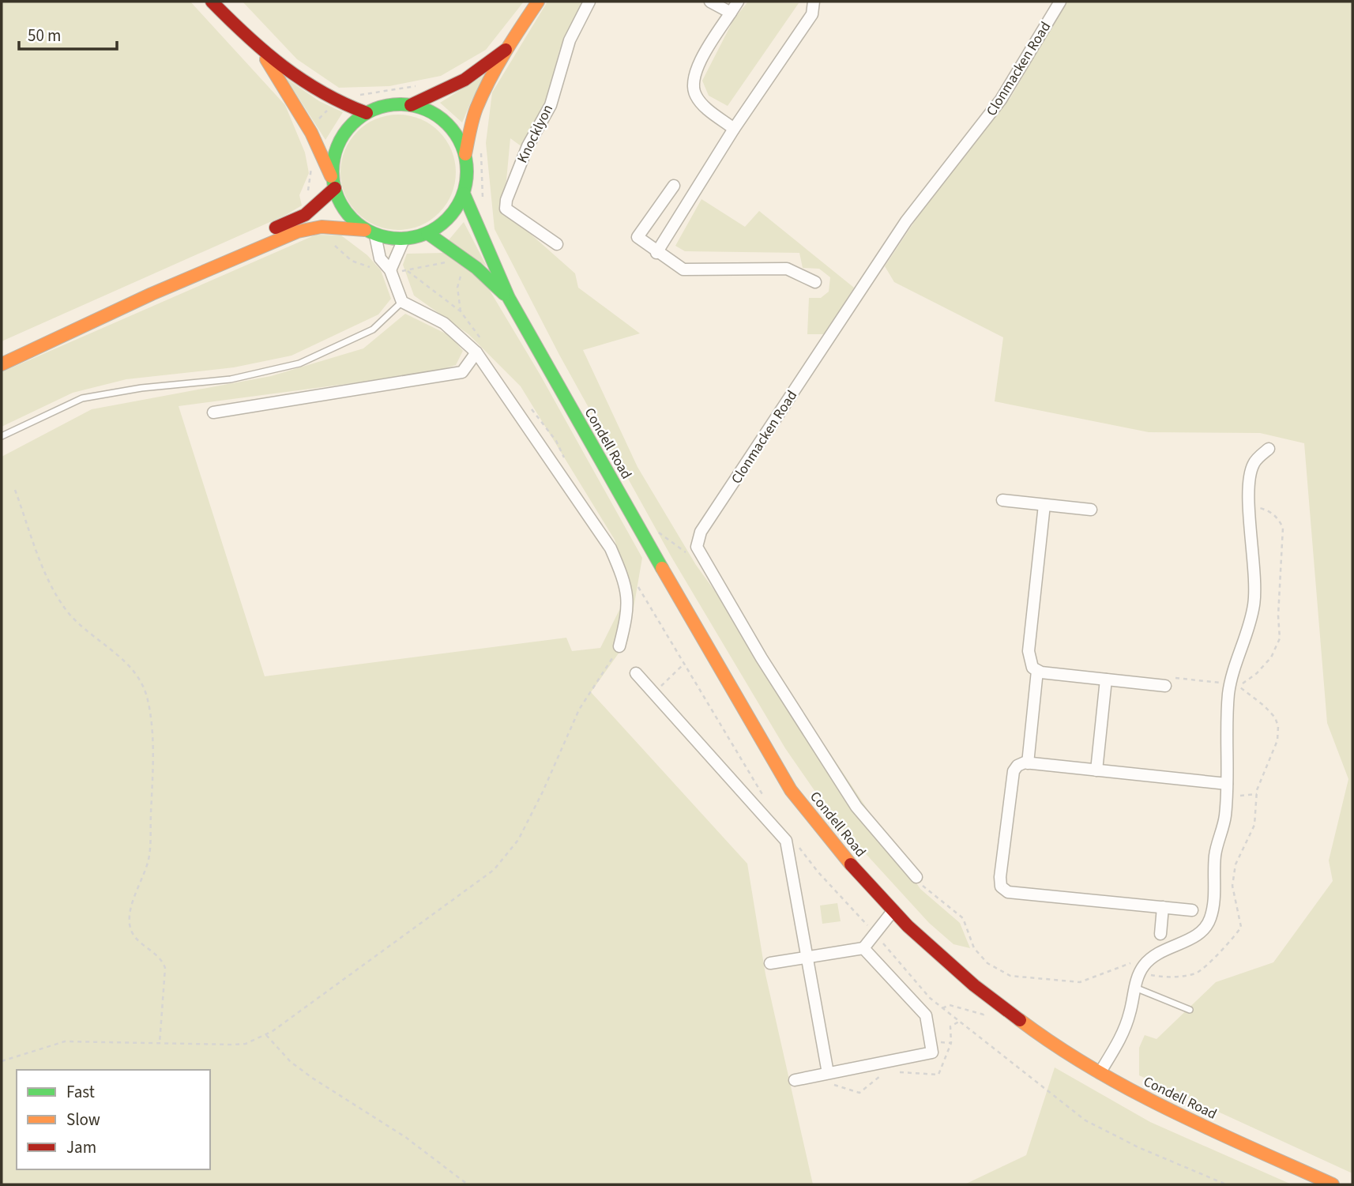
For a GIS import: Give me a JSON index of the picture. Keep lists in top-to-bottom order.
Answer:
{
  "streets": {
    "main road": ["Condell Road"],
    "street": ["Clonmacken Road", "Knocklyon"]
  },
  "legend": ["Fast", "Slow", "Jam"],
  "scale_bar": "50 m"
}
